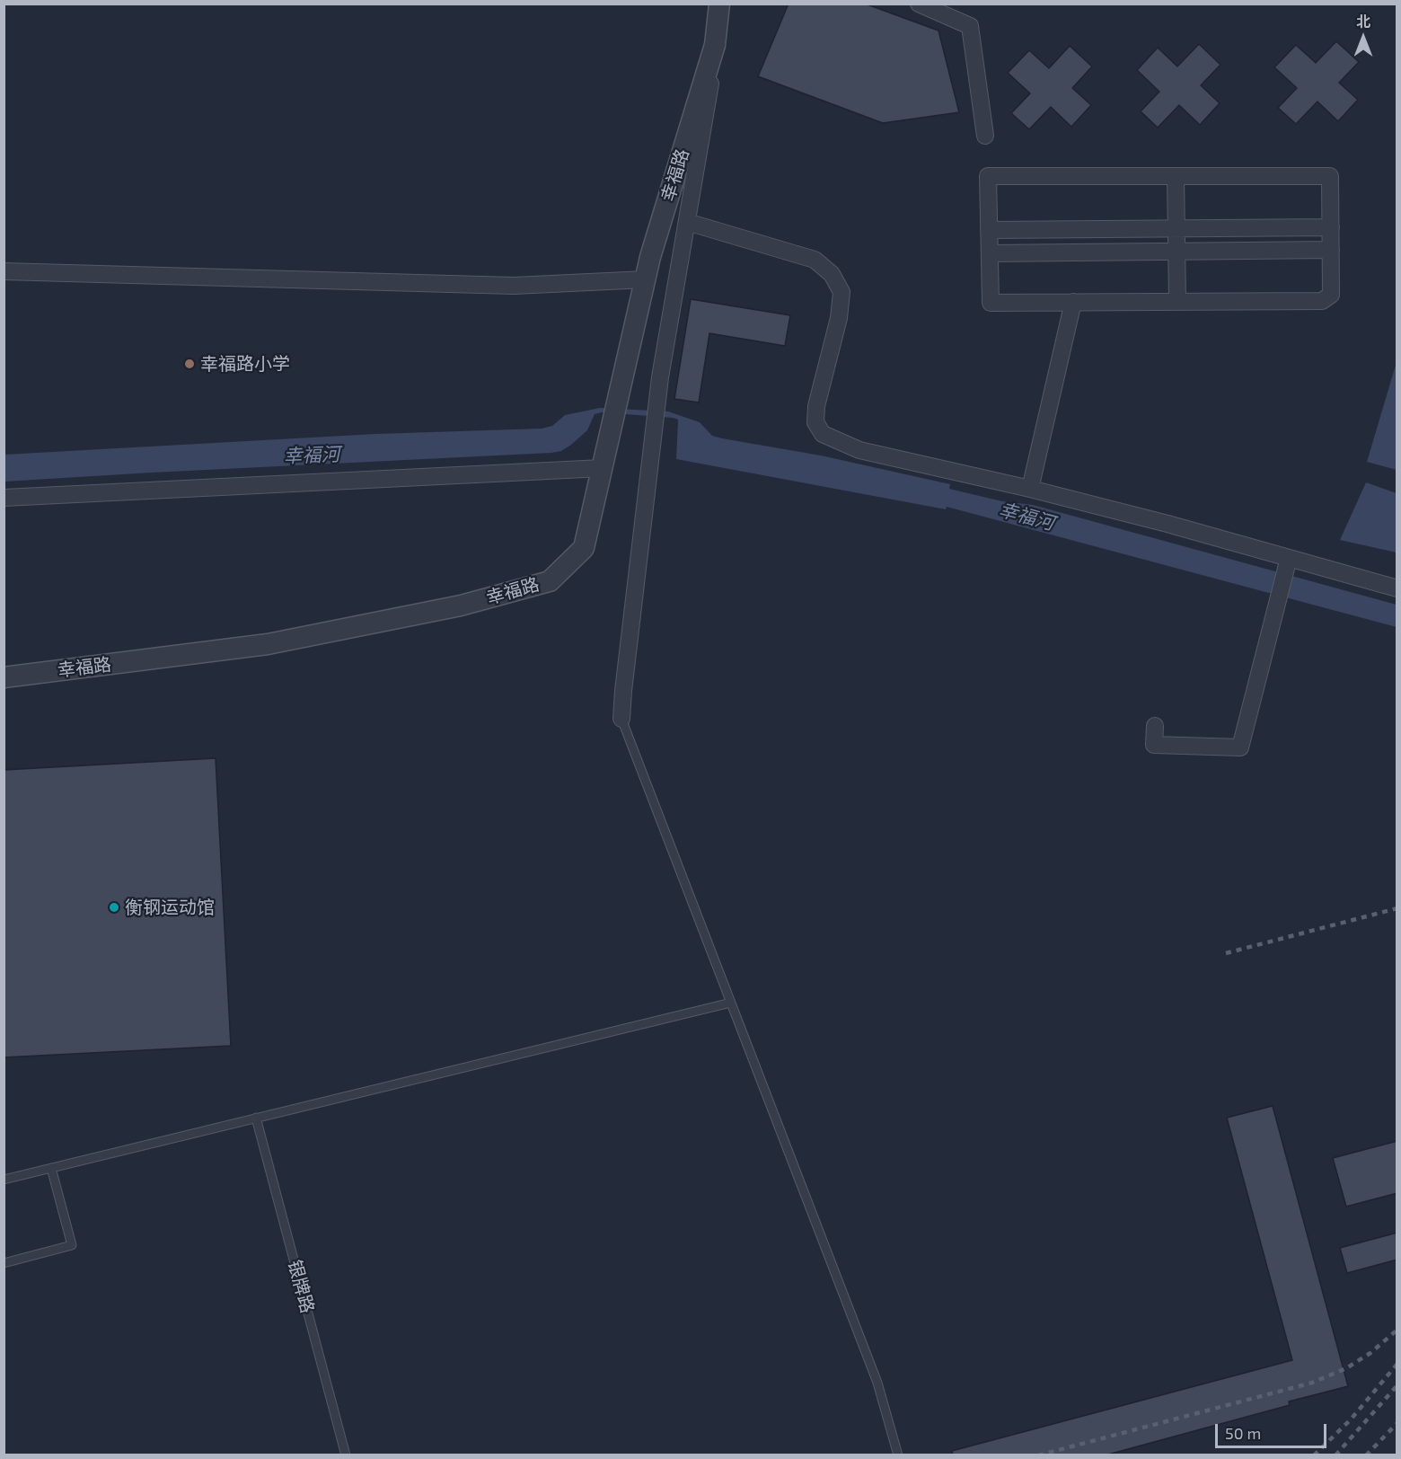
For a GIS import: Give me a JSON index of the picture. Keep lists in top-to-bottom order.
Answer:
{
  "streets": {
    "street": ["幸福路"],
    "lane": ["银牌路"]
  },
  "water": ["幸福河"],
  "places": ["幸福路小学", "衡钢运动馆"],
  "scale_bar": "50 m",
  "north": "top"
}
